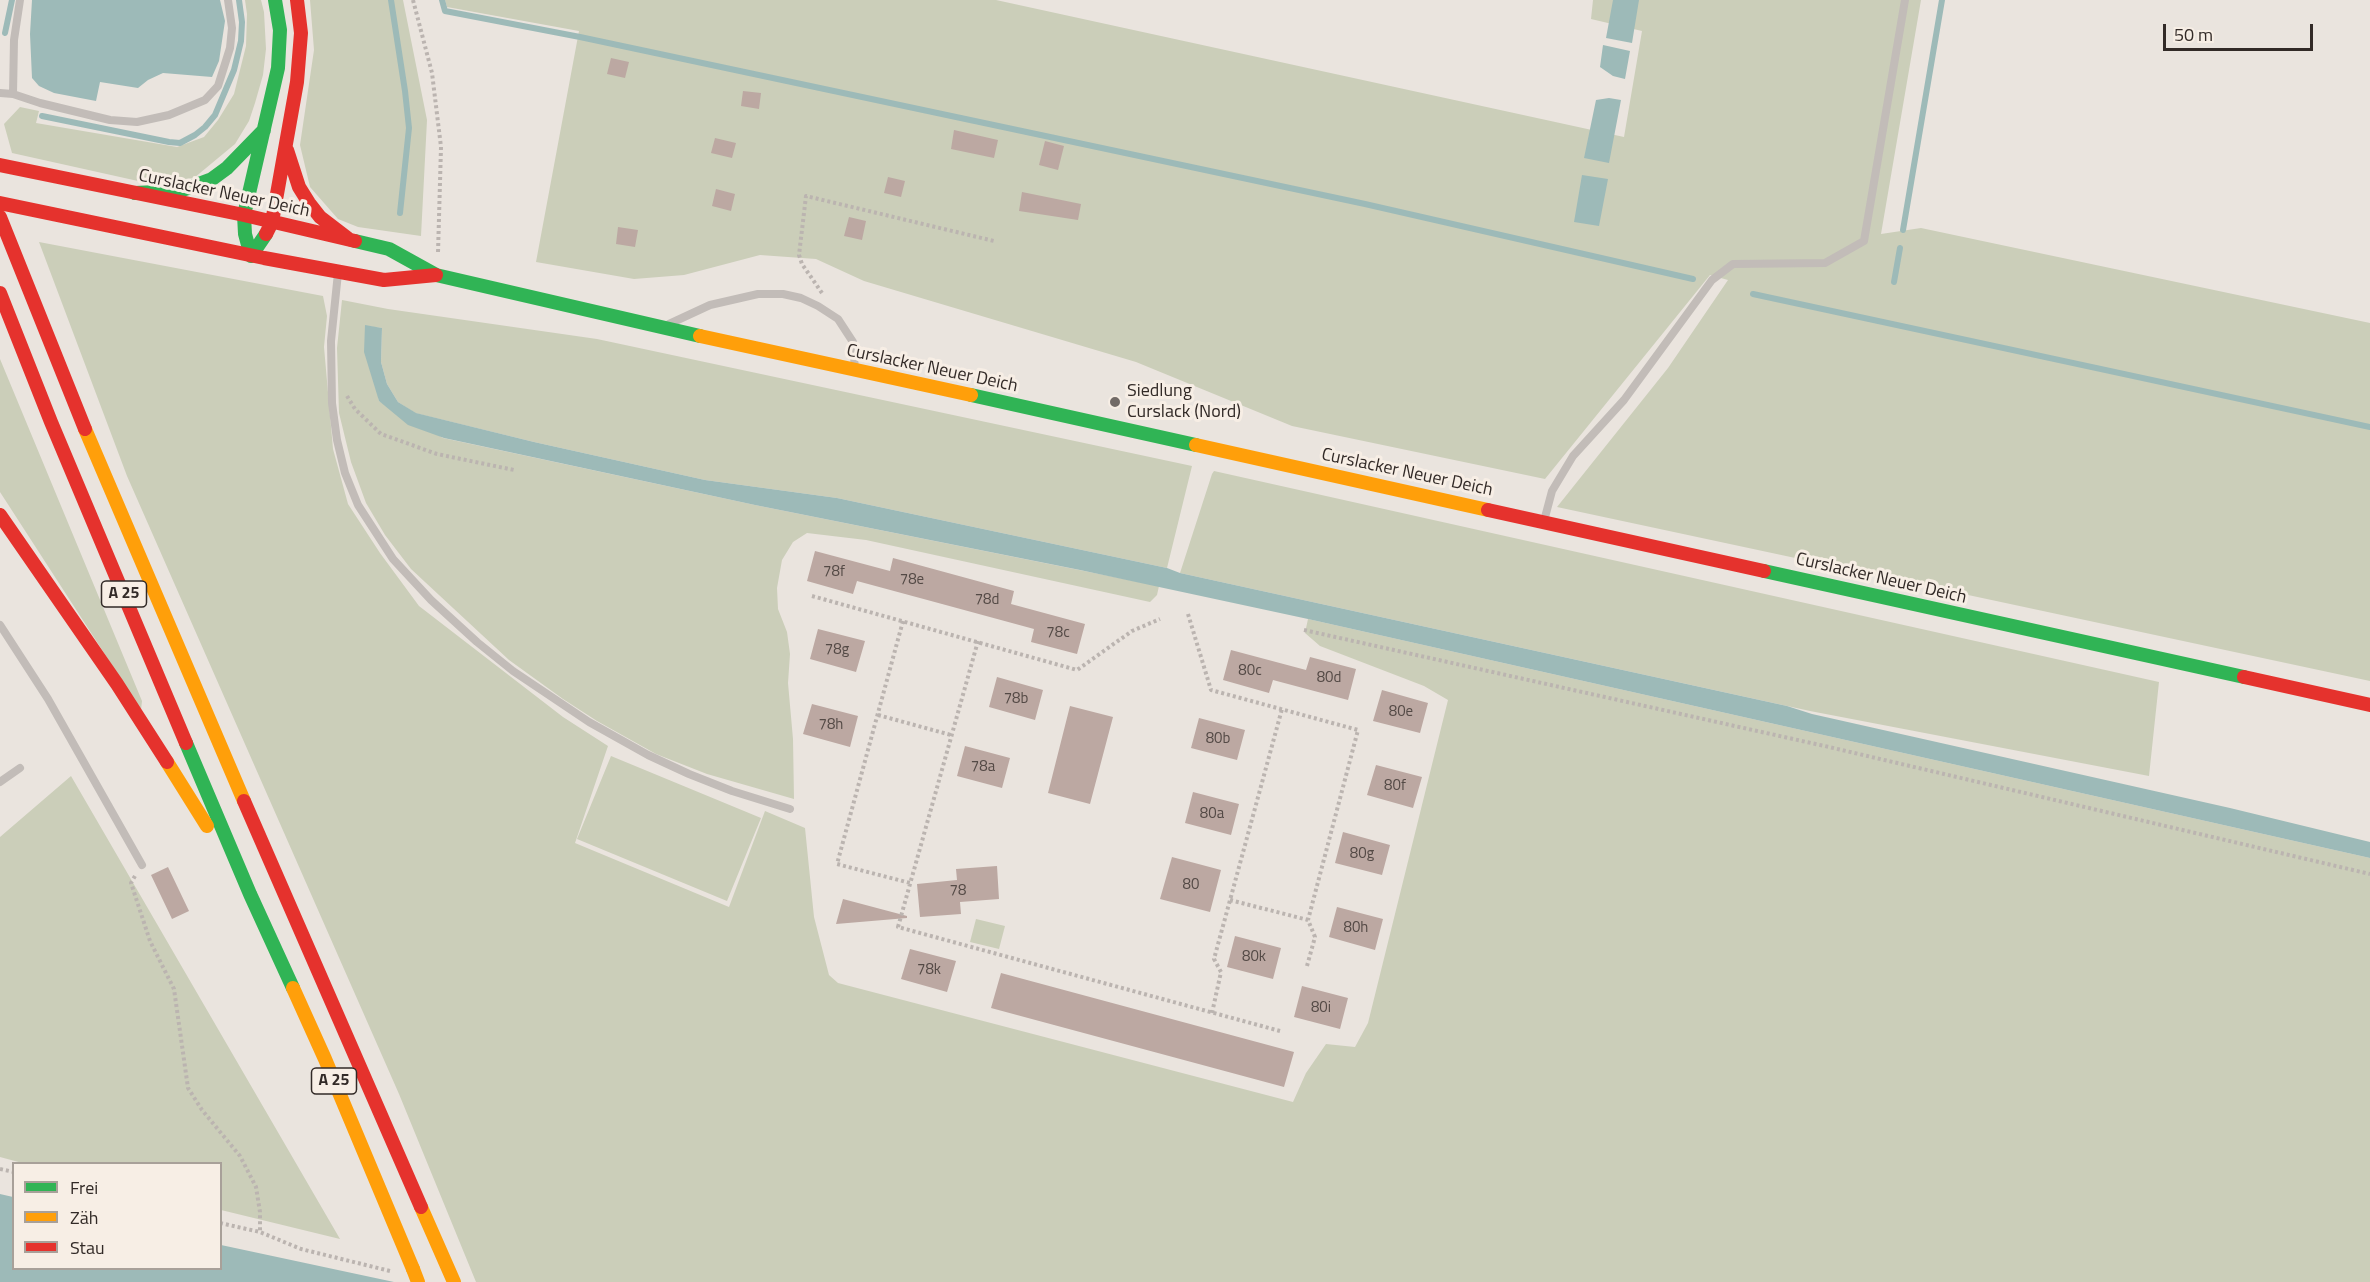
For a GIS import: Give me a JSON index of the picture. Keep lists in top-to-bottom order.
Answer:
{
  "streets": {
    "main road": ["Curslacker Neuer Deich", "A 25"]
  },
  "places": ["Siedlung Curslack (Nord)"],
  "house_numbers": [
    "78f",
    "78e",
    "78d",
    "78c",
    "78g",
    "80c",
    "80d",
    "78b",
    "80e",
    "78h",
    "80b",
    "78a",
    "80f",
    "80a",
    "80g",
    "80",
    "78",
    "80h",
    "80k",
    "78k",
    "80i"
  ],
  "legend": ["Frei", "Zäh", "Stau"],
  "scale_bar": "50 m"
}
